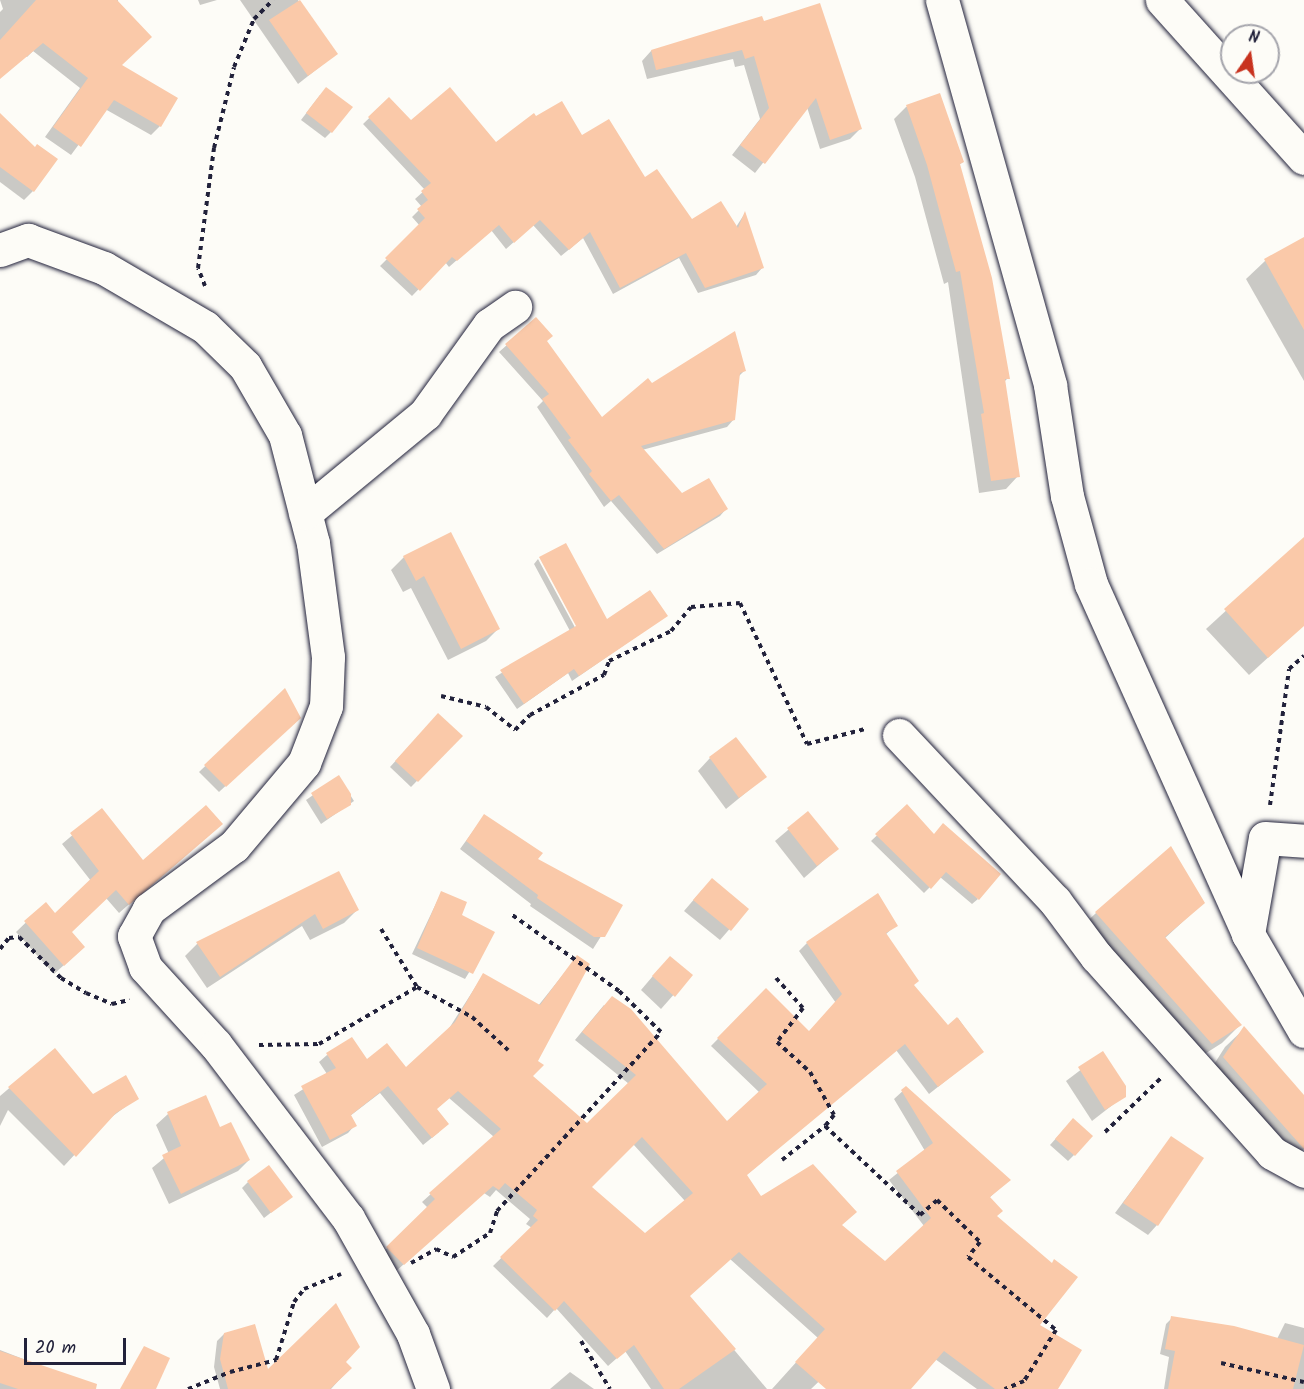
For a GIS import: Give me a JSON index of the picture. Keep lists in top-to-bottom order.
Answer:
{
  "scale_bar": "20 m",
  "north": "top"
}
